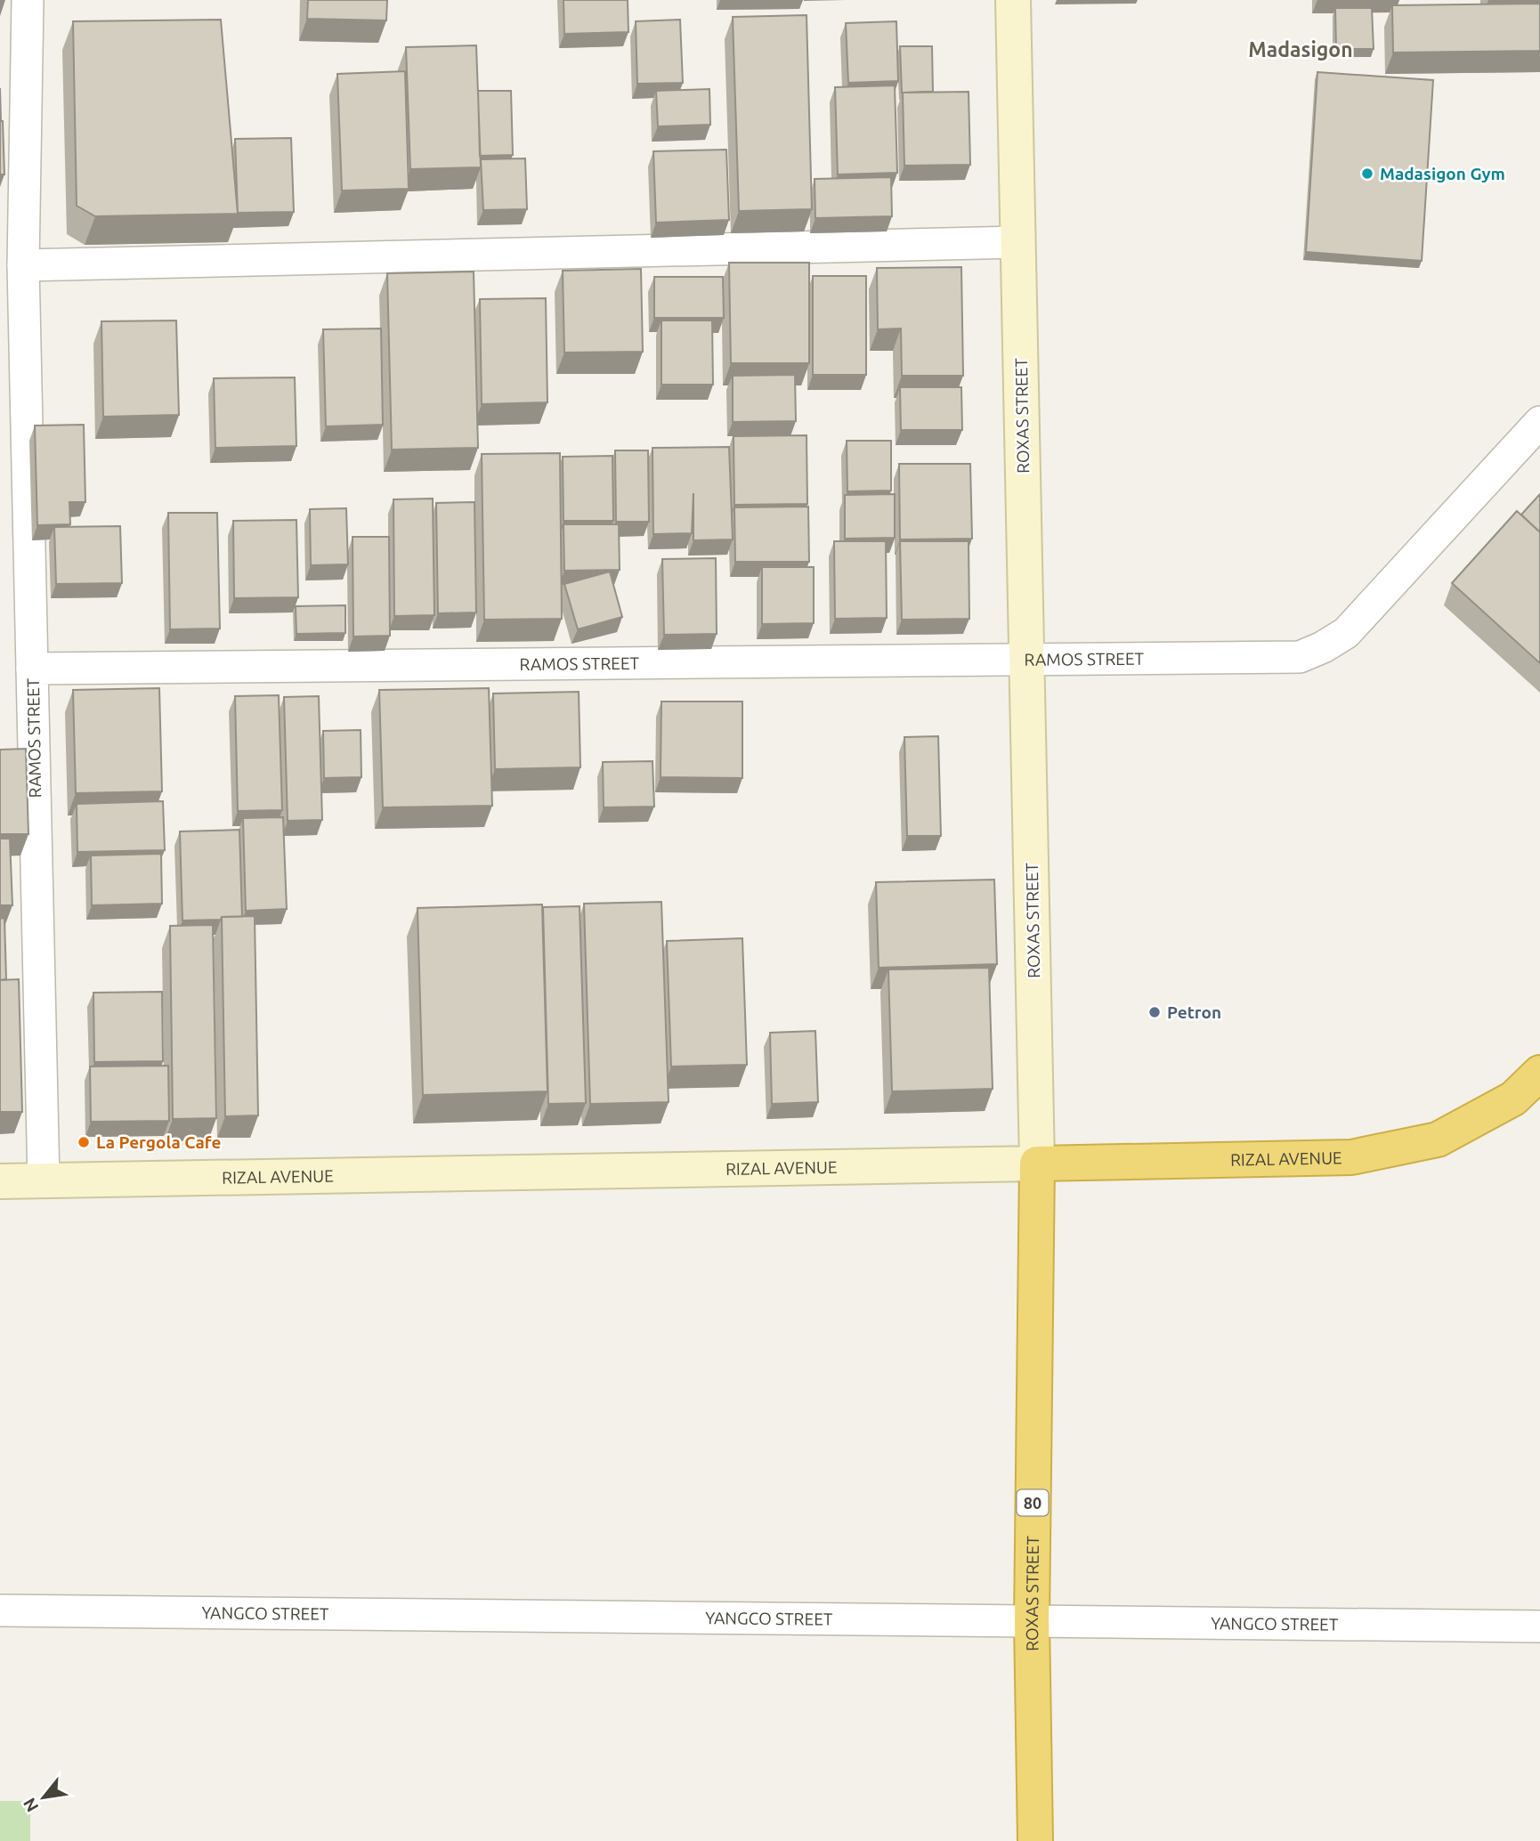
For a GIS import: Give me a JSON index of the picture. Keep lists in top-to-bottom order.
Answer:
{
  "streets": {
    "highway": ["ROXAS STREET", "RIZAL AVENUE", "80"],
    "street": ["RAMOS STREET", "YANGCO STREET"]
  },
  "crossings": [
    ["ROXAS STREET", "RAMOS STREET"],
    ["ROXAS STREET", "RIZAL AVENUE"],
    ["ROXAS STREET", "YANGCO STREET"],
    ["RAMOS STREET", "RIZAL AVENUE"]
  ],
  "districts": ["Madasigon"],
  "places": ["Madasigon Gym", "Petron", "La Pergola Cafe"],
  "north": "bottom left"
}
